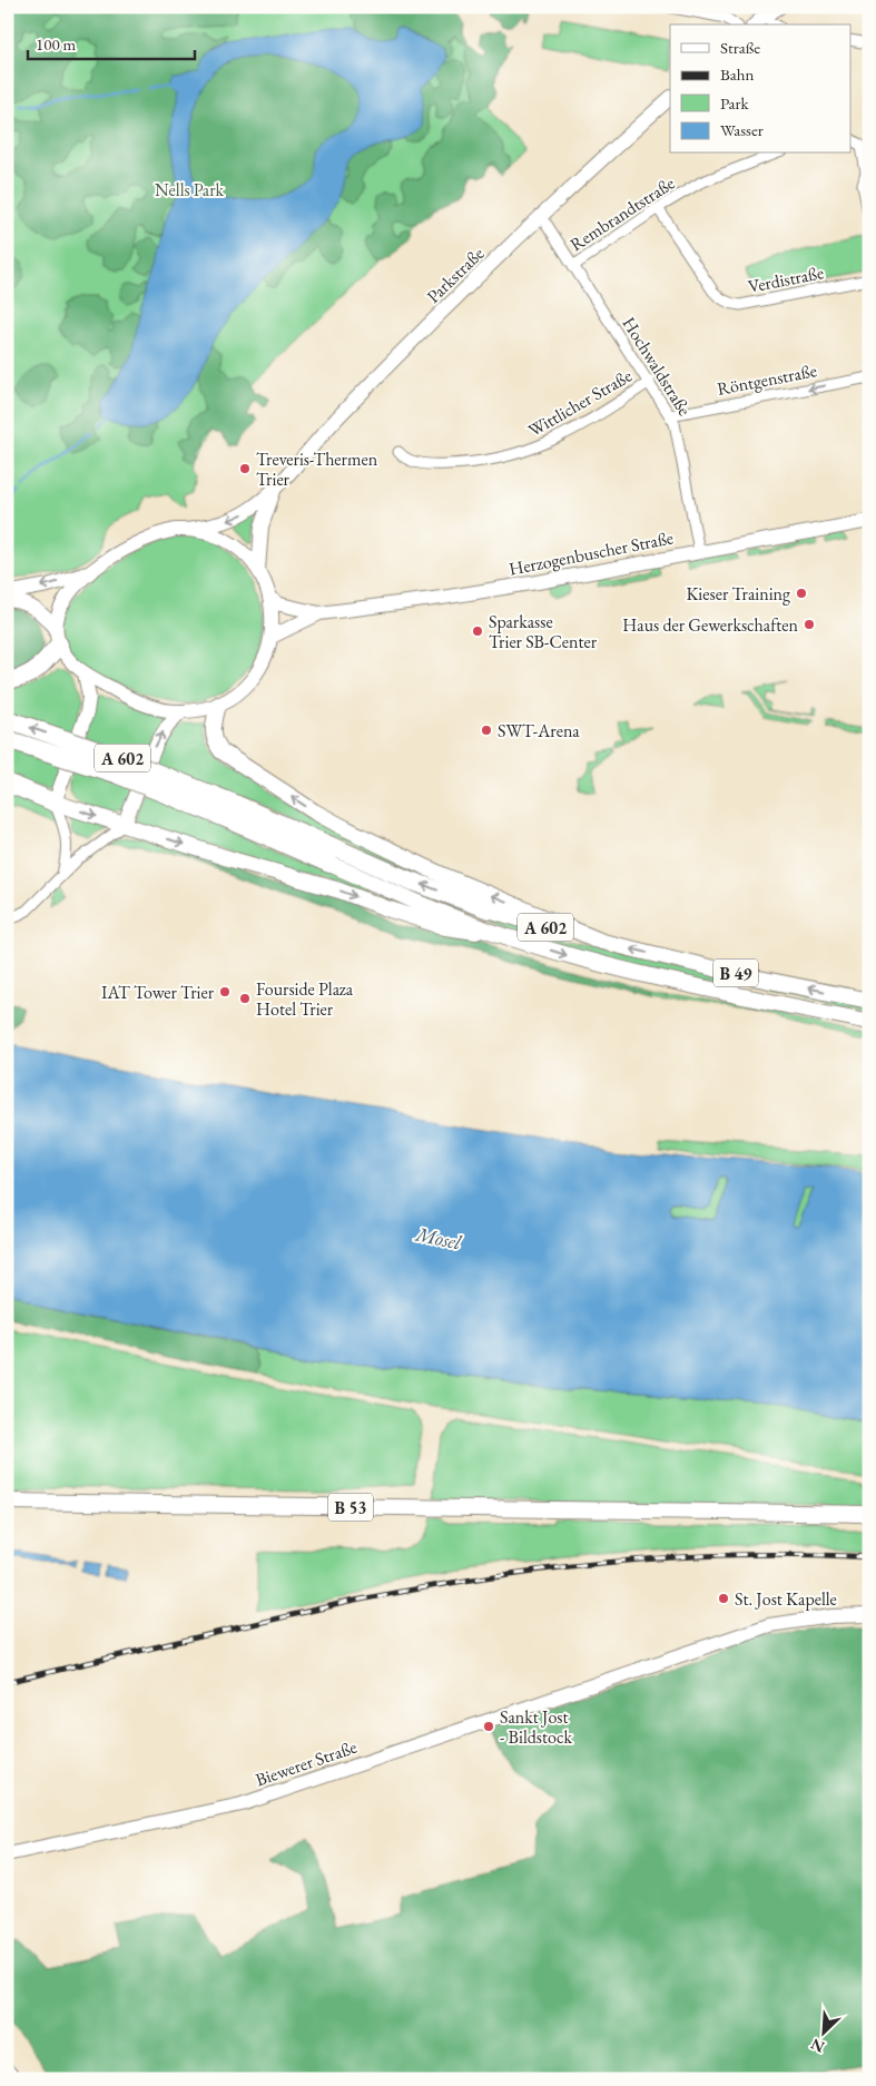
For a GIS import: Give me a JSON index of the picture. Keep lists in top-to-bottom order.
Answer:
{
  "streets": {
    "highway": ["A 602"],
    "main road": ["B 49", "B 53"],
    "street": [
      "Rembrandtstraße",
      "Parkstraße",
      "Verdistraße",
      "Hochwaldstraße",
      "Röntgenstraße",
      "Wittlicher Straße",
      "Herzogenbuscher Straße",
      "Biewerer Straße"
    ]
  },
  "crossings": [
    ["Rembrandtstraße", "Verdistraße"],
    ["Rembrandtstraße", "Hochwaldstraße"],
    ["Parkstraße", "Hochwaldstraße"],
    ["Parkstraße", "Herzogenbuscher Straße"],
    ["Hochwaldstraße", "Röntgenstraße"],
    ["Hochwaldstraße", "Wittlicher Straße"],
    ["Hochwaldstraße", "Herzogenbuscher Straße"],
    ["A 602", "B 49"]
  ],
  "one_way": ["Röntgenstraße"],
  "water": ["Mosel"],
  "parks": ["Nells Park"],
  "places": [
    "Treveris-Thermen Trier",
    "Kieser Training",
    "Haus der Gewerkschaften",
    "Sparkasse Trier SB-Center",
    "SWT-Arena",
    "IAT Tower Trier",
    "Fourside Plaza Hotel Trier",
    "St. Jost Kapelle",
    "Sankt Jost - Bildstock"
  ],
  "legend": [
    "Straße",
    "Bahn",
    "Park",
    "Wasser"
  ],
  "scale_bar": "100 m",
  "north": "bottom left"
}
